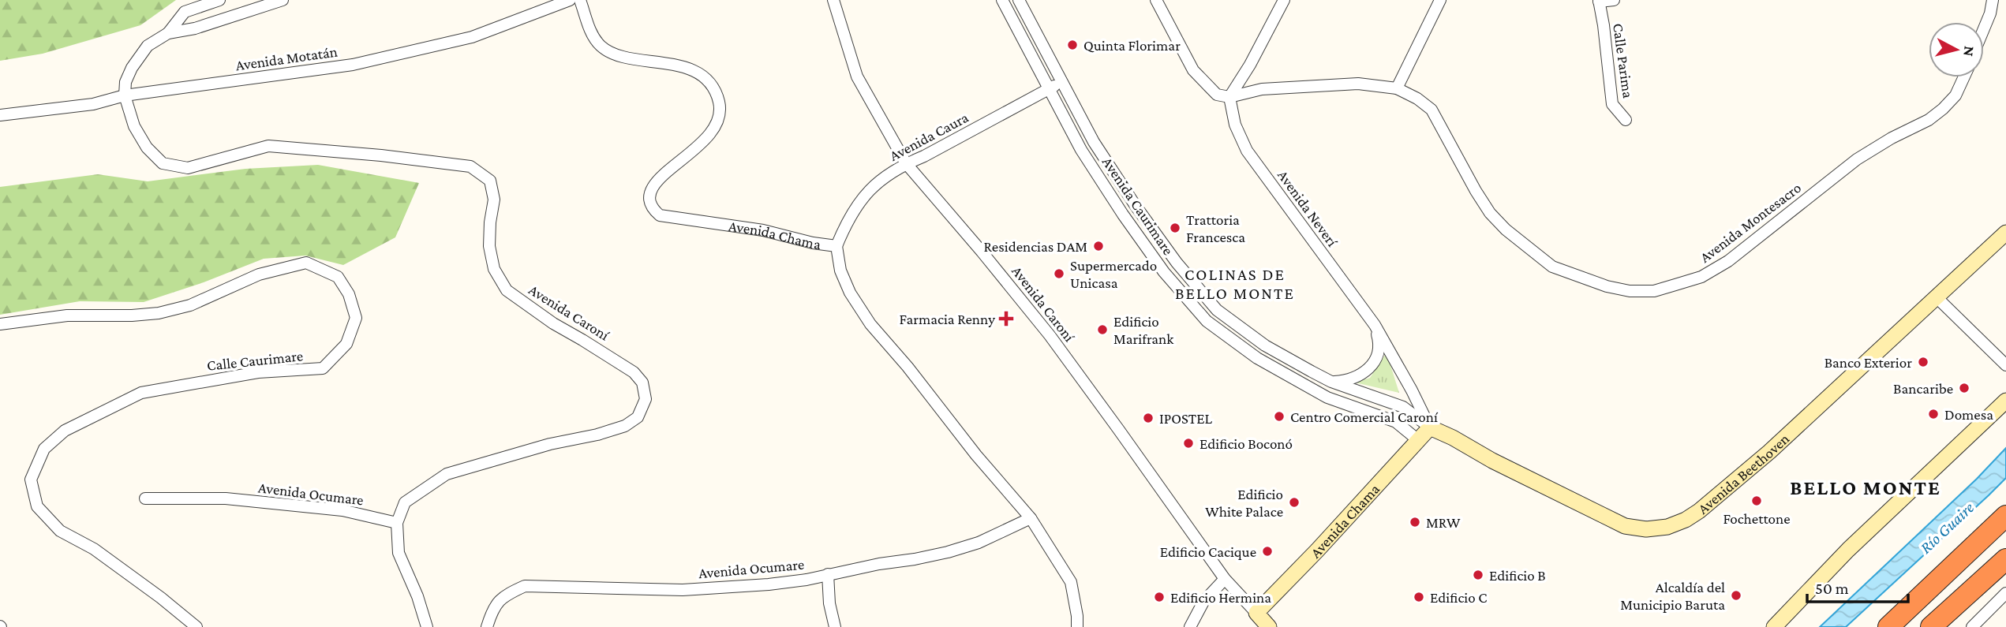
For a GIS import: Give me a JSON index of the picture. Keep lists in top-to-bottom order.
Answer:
{
  "streets": {
    "street": [
      "Avenida Motatán",
      "Calle Parima",
      "Avenida Caura",
      "Avenida Caurimare",
      "Avenida Neverí",
      "Avenida Montesacro",
      "Avenida Chama",
      "Avenida Caroní",
      "Calle Caurimare",
      "Avenida Beethoven",
      "Avenida Ocumare"
    ]
  },
  "crossings": [
    ["Avenida Motatán", "Avenida Caroní"],
    ["Avenida Caura", "Avenida Caurimare"],
    ["Avenida Caura", "Avenida Chama"],
    ["Avenida Caura", "Avenida Caroní"],
    ["Avenida Caurimare", "Avenida Neverí"],
    ["Avenida Caurimare", "Avenida Chama"],
    ["Avenida Caurimare", "Avenida Beethoven"],
    ["Avenida Neverí", "Avenida Montesacro"],
    ["Avenida Neverí", "Avenida Chama"],
    ["Avenida Neverí", "Avenida Beethoven"],
    ["Avenida Chama", "Avenida Caroní"],
    ["Avenida Chama", "Avenida Beethoven"],
    ["Avenida Chama", "Avenida Ocumare"],
    ["Avenida Caroní", "Avenida Ocumare"]
  ],
  "districts": ["COLINAS DE BELLO MONTE", "BELLO MONTE"],
  "water": ["Río Guaire"],
  "places": {
    "other": [
      "Quinta Florimar",
      "Trattoria Francesca",
      "Residencias DAM",
      "Supermercado Unicasa",
      "Edificio Marifrank",
      "Banco Exterior",
      "Bancaribe",
      "Domesa",
      "Centro Comercial Caroní",
      "IPOSTEL",
      "Edificio Boconó",
      "Fochettone",
      "Edificio White Palace",
      "MRW",
      "Edificio Cacique",
      "Edificio B",
      "Alcaldía del Municipio Baruta",
      "Edificio Hermina",
      "Edificio C"
    ],
    "health": ["Farmacia Renny"]
  },
  "scale_bar": "50 m",
  "north": "right"
}
